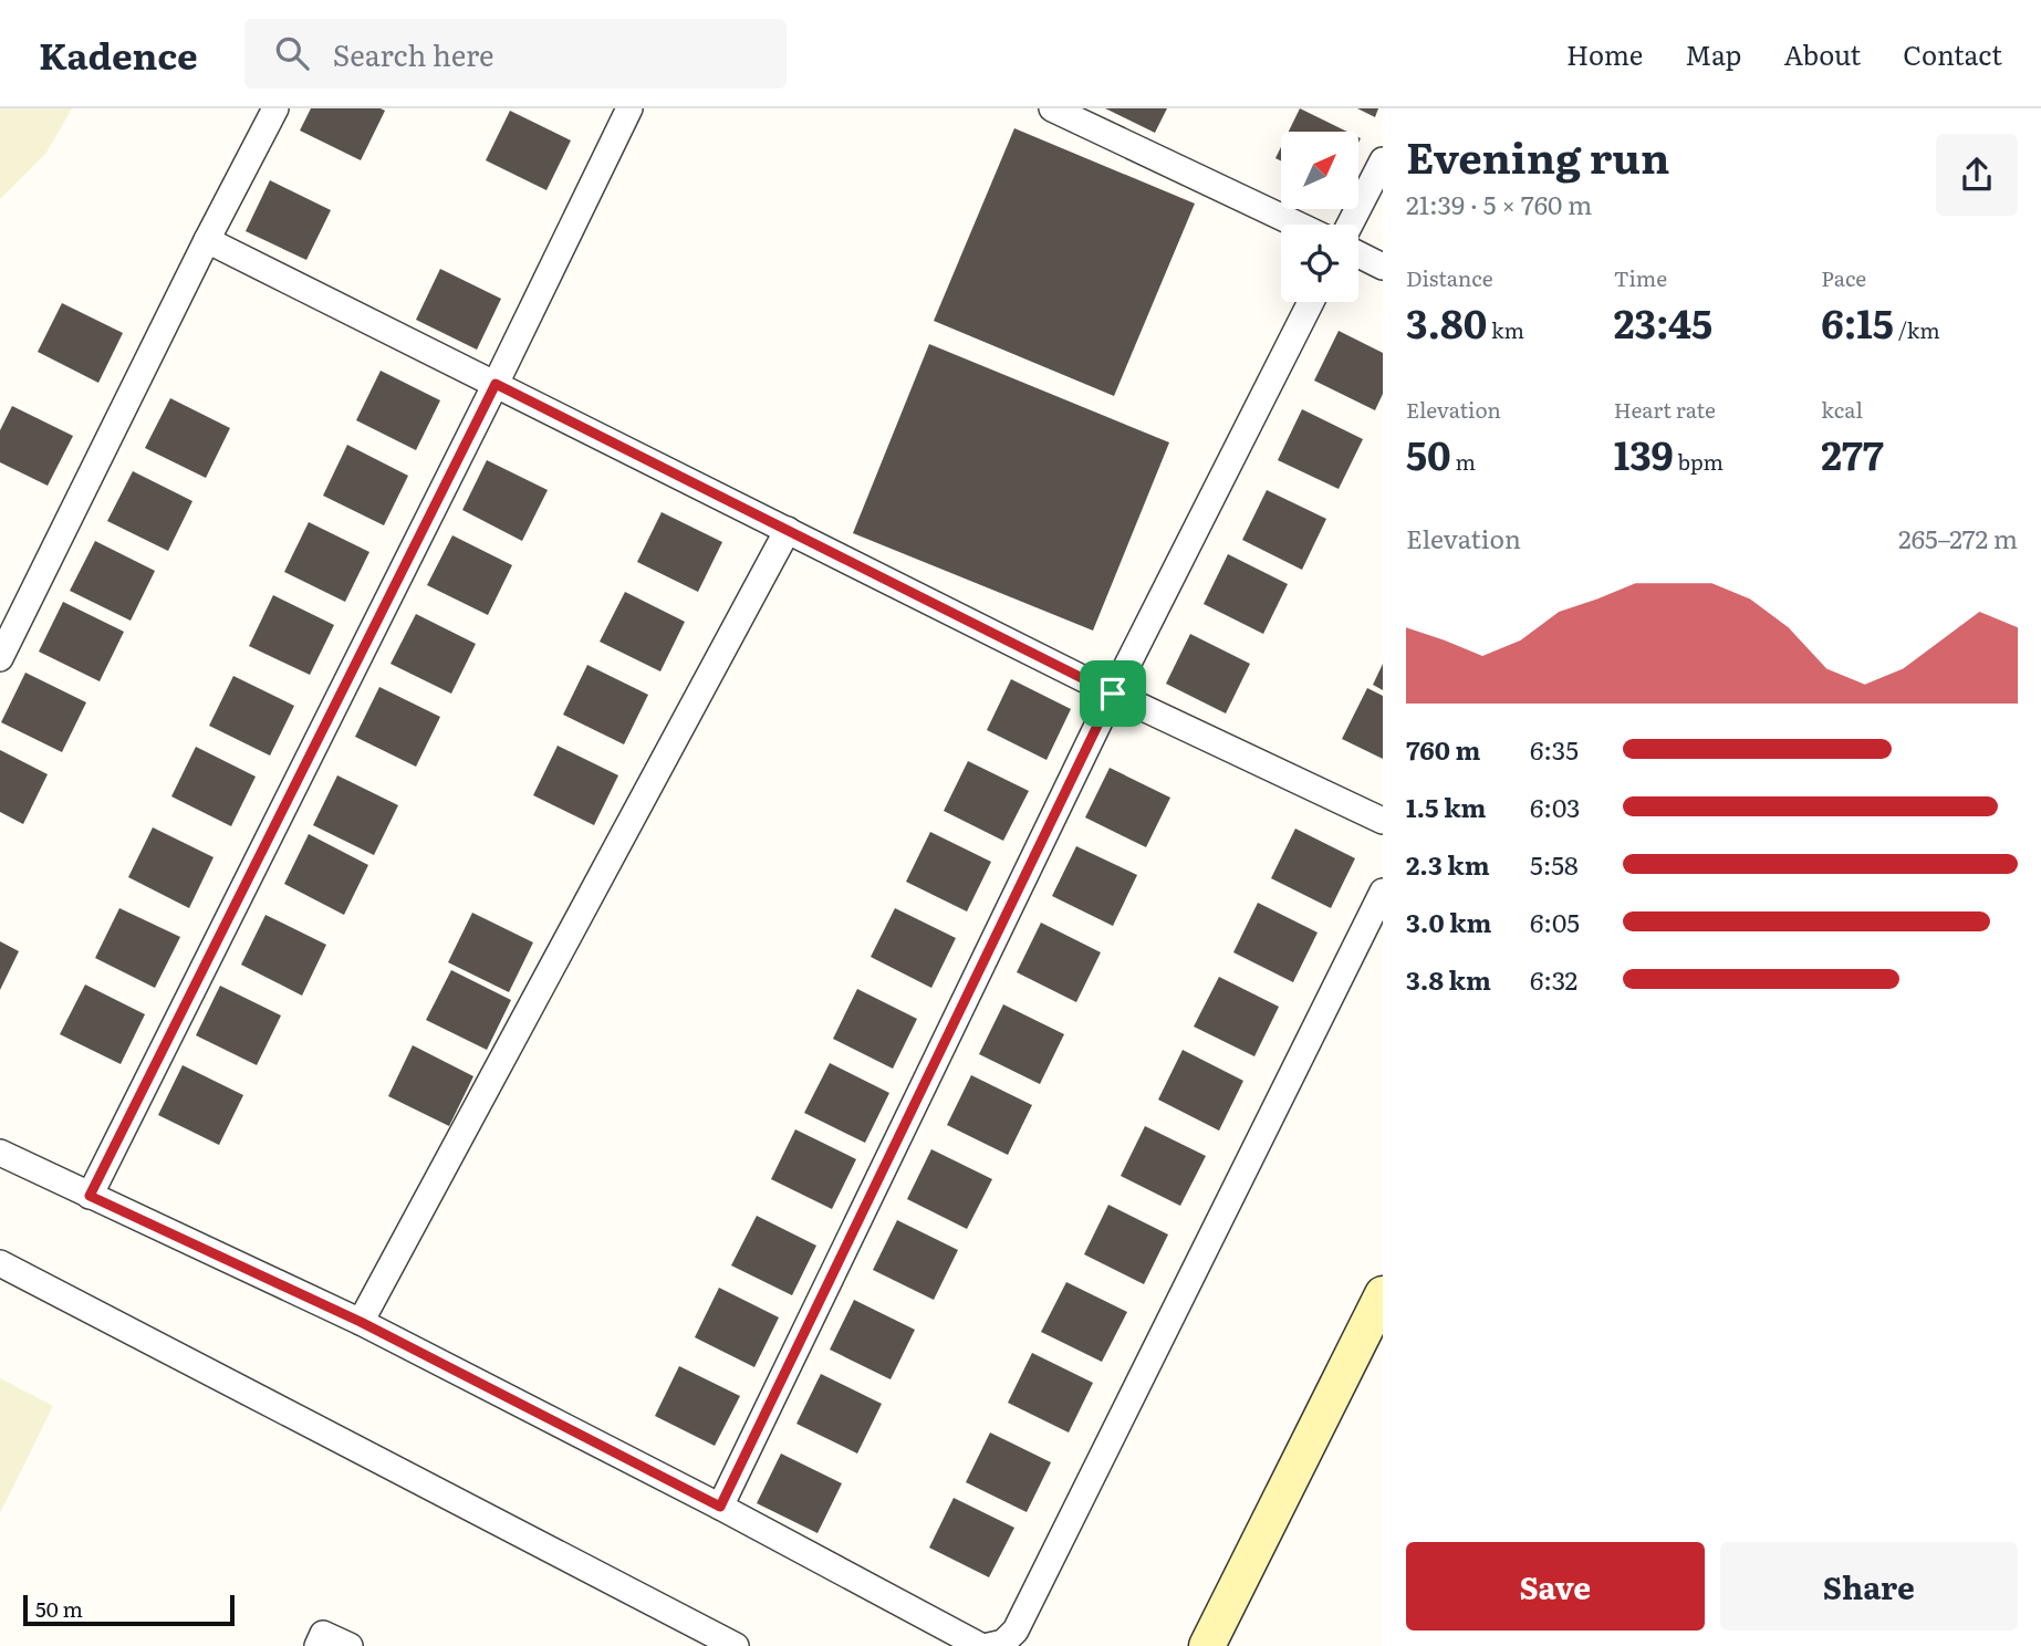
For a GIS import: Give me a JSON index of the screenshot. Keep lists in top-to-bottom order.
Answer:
{
  "scale_bar": "50 m",
  "north": "top right",
  "page": {
    "header": "Kadence",
    "search": "Search here",
    "nav": [
      "Home",
      "Map",
      "About",
      "Contact"
    ],
    "heading": ["Evening run", "21:39 · 5 × 760 m"],
    "stats": [
      ["Distance", "3.80 km"],
      ["Time", "23:45"],
      ["Pace", "6:15 /km"],
      ["Elevation", "50 m"],
      ["Heart rate", "139 bpm"],
      ["kcal", "277"]
    ],
    "chart": ["Elevation", "265–272 m"],
    "list": [
      {
        "name": "760 m",
        "note": "6:35"
      },
      {
        "name": "1.5 km",
        "note": "6:03"
      },
      {
        "name": "2.3 km",
        "note": "5:58"
      },
      {
        "name": "3.0 km",
        "note": "6:05"
      },
      {
        "name": "3.8 km",
        "note": "6:32"
      }
    ],
    "buttons": ["Save", "Share"],
    "scale": "50 m"
  }
}
